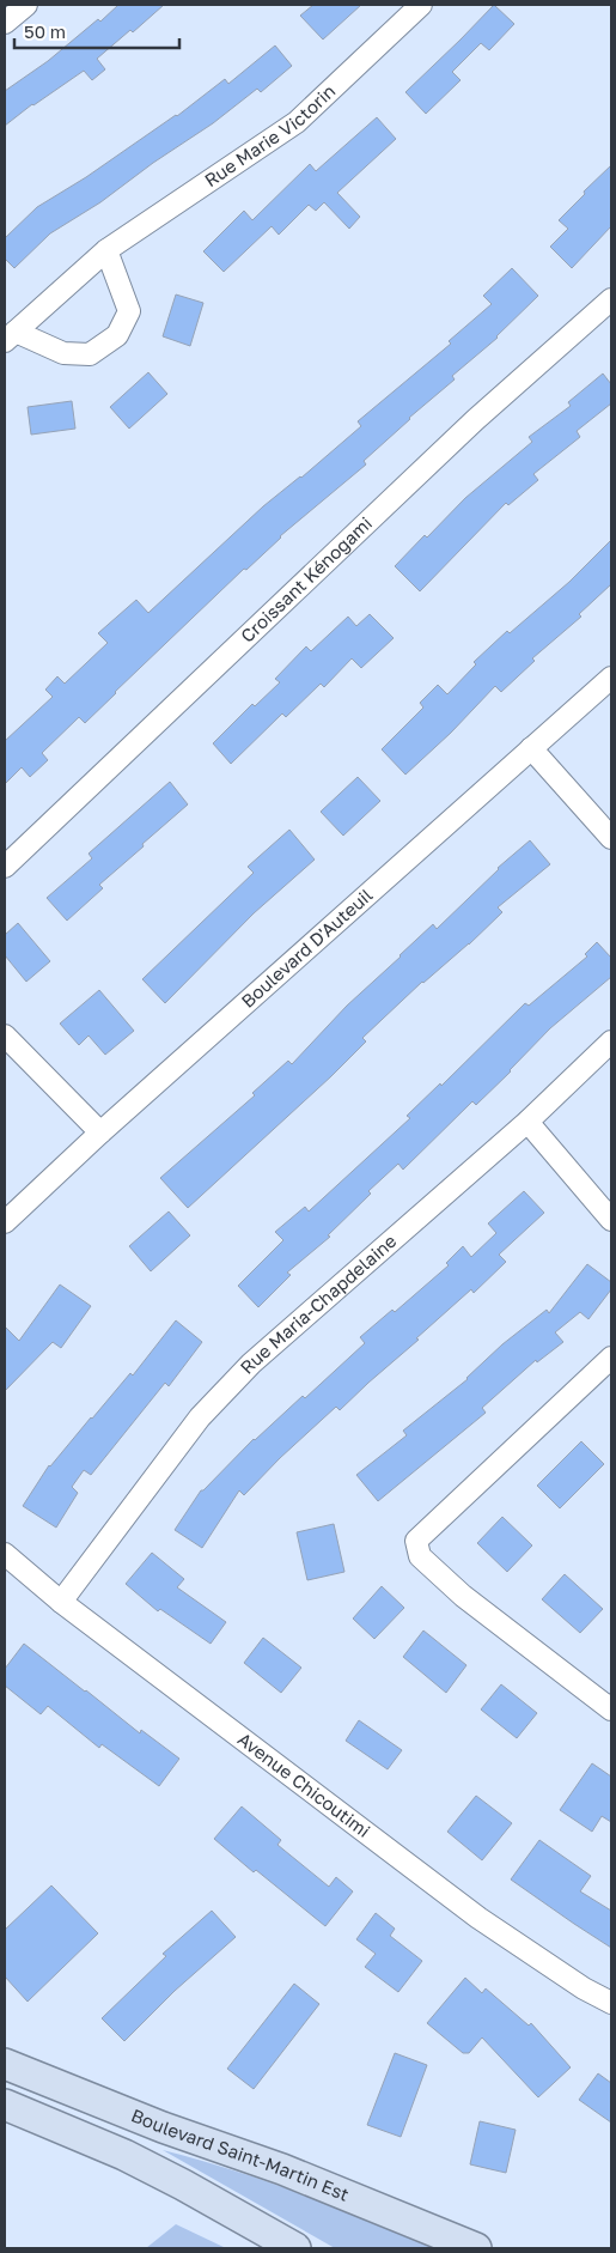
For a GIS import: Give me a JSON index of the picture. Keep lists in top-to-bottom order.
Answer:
{
  "streets": {
    "main road": ["Boulevard Saint-Martin Est"],
    "street": [
      "Rue Marie Victorin",
      "Croissant Kénogami",
      "Boulevard D'Auteuil",
      "Rue Maria-Chapdelaine",
      "Avenue Chicoutimi"
    ]
  },
  "crossings": [
    ["Rue Maria-Chapdelaine", "Avenue Chicoutimi"]
  ],
  "scale_bar": "50 m"
}
